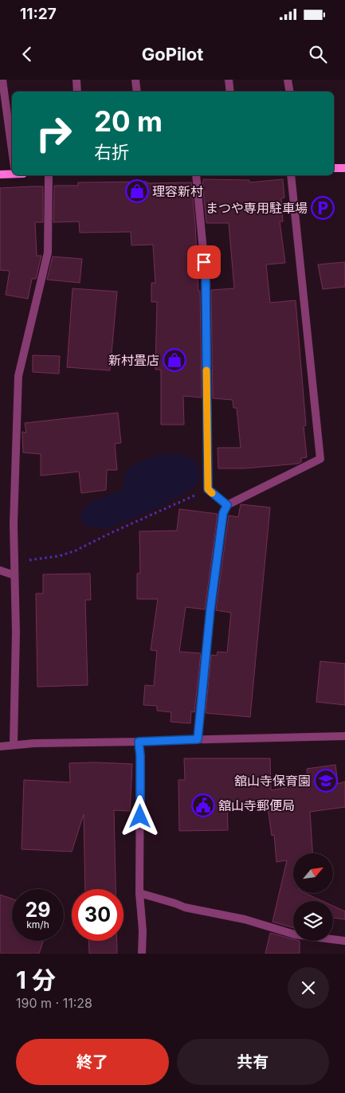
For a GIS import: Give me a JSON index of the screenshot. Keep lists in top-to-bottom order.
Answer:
{
  "places": {
    "shop": ["理容新村", "新村畳店"],
    "parking": ["まつや専用駐車場"],
    "school or university": ["舘山寺保育園"],
    "public building": ["舘山寺郵便局"]
  },
  "north": "top right",
  "page": {
    "status": "11:27",
    "header": "GoPilot",
    "turn": ["20 m", "右折"],
    "speed": "29 km/h",
    "limit": "30",
    "heading": ["1 分", "190 m · 11:28"],
    "buttons": ["終了", "共有"]
  }
}
